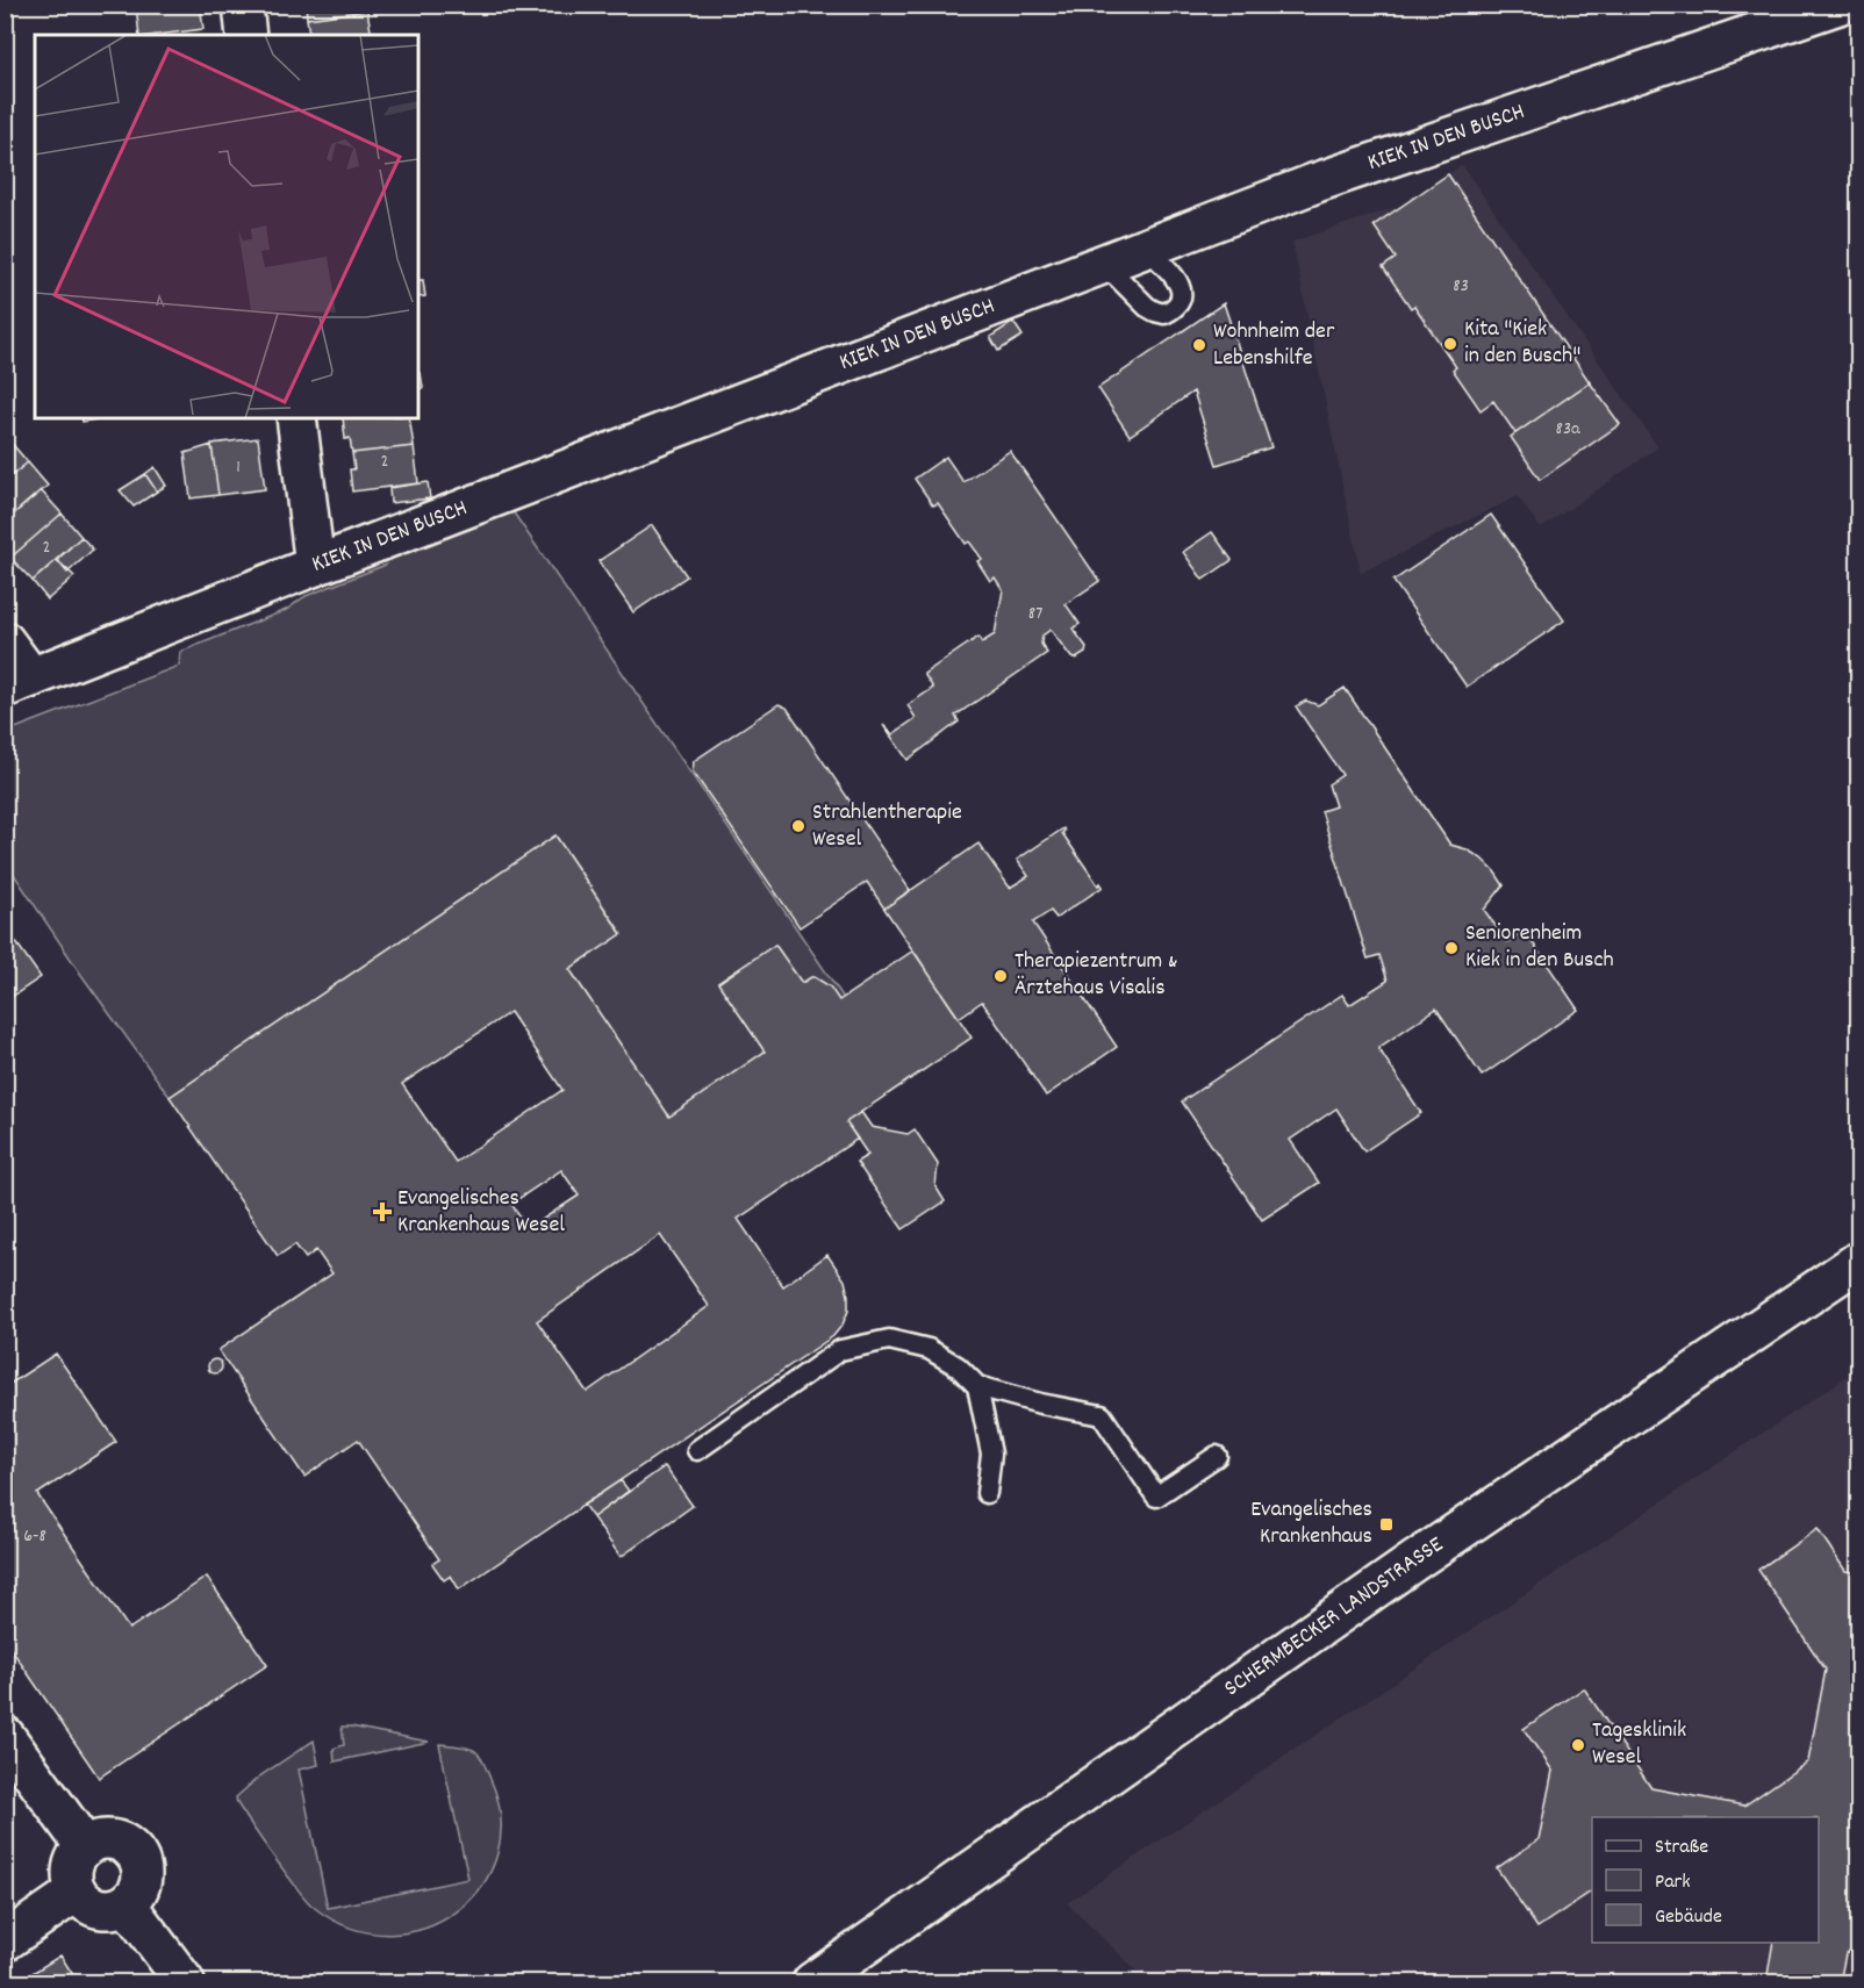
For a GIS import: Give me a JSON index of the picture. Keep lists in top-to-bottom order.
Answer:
{
  "streets": {
    "street": ["KIEK IN DEN BUSCH", "SCHERMBECKER LANDSTRASSE"]
  },
  "places": {
    "other": [
      "Kita \"Kiek in den Busch\"",
      "Wohnheim der Lebenshilfe",
      "Strahlentherapie Wesel",
      "Seniorenheim Kiek in den Busch",
      "Therapiezentrum & Ärztehaus Visalis",
      "Tagesklinik Wesel"
    ],
    "health": ["Evangelisches Krankenhaus Wesel"],
    "transit": ["Evangelisches Krankenhaus"]
  },
  "house_numbers": [
    "83",
    "83a",
    "2",
    "1",
    "2",
    "87",
    "6-8"
  ],
  "legend": ["Straße", "Park", "Gebäude"]
}
